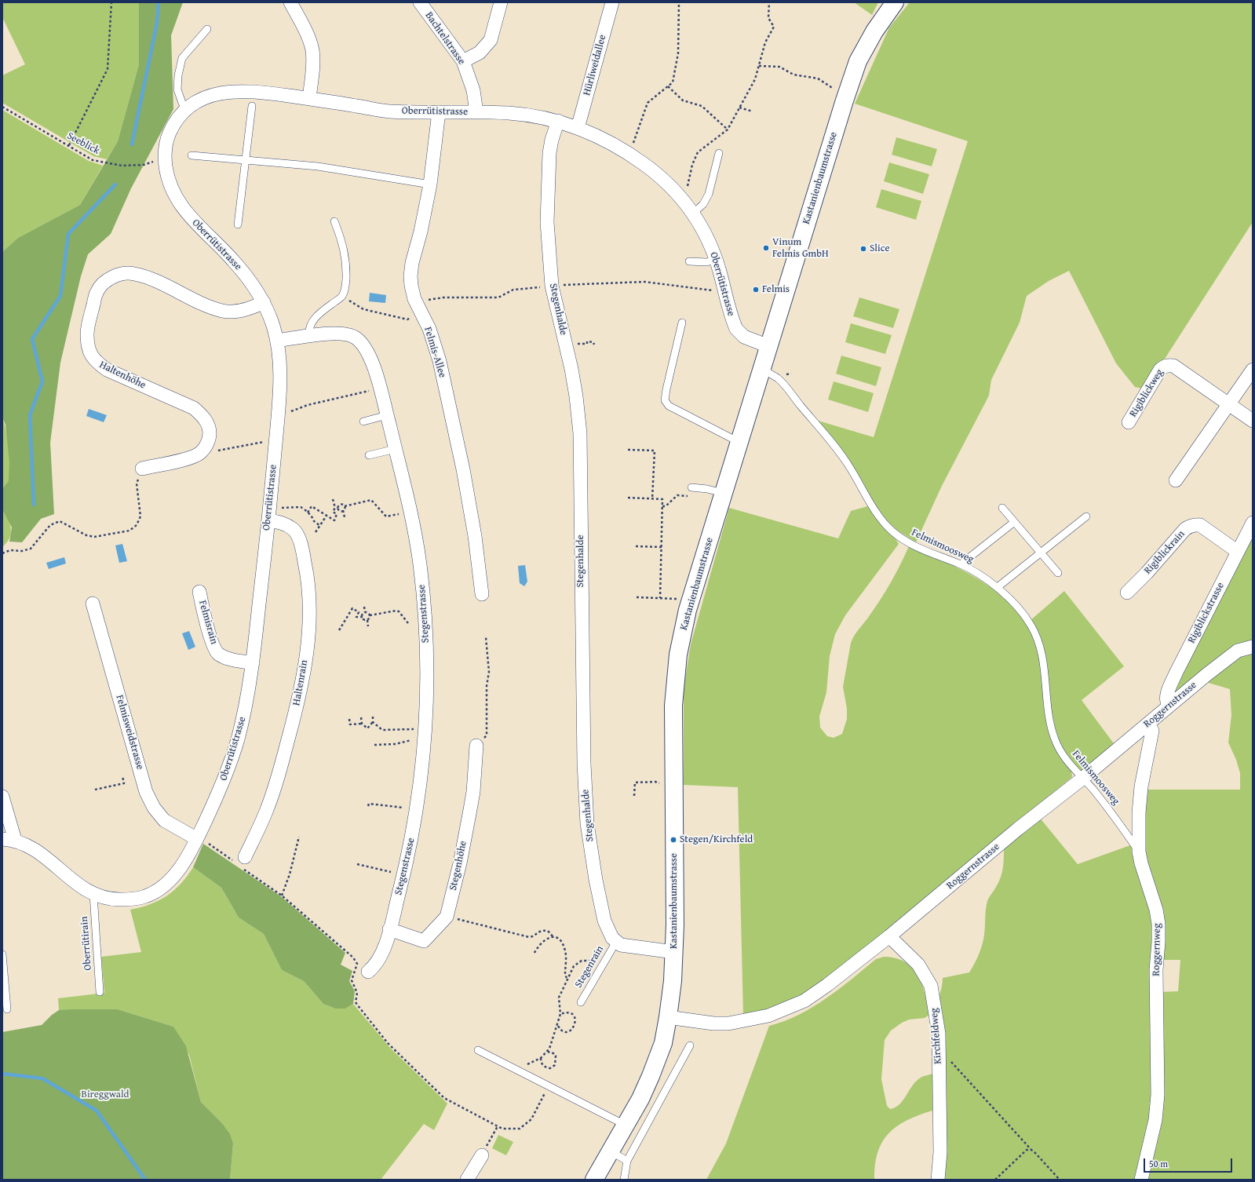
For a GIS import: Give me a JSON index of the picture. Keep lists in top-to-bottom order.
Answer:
{
  "streets": {
    "street": [
      "Bachtelstrasse",
      "Hürliweidallee",
      "Oberrütistrasse",
      "Kastanienbaumstrasse",
      "Stegenhalde",
      "Felmis-Allee",
      "Haltenhöhe",
      "Rigiblickweg",
      "Rigiblickrain",
      "Rigiblickstrasse",
      "Stegenstrasse",
      "Felmisrain",
      "Haltenrain",
      "Roggernstrasse",
      "Felmisweidstrasse",
      "Stegenhöhe",
      "Roggernweg",
      "Kirchfeldweg"
    ],
    "lane": ["Felmismoosweg", "Oberrütirain", "Stegenrain"],
    "path": ["Seeblick"]
  },
  "crossings": [
    ["Bachtelstrasse", "Oberrütistrasse"],
    ["Hürliweidallee", "Oberrütistrasse"],
    ["Oberrütistrasse", "Seeblick"],
    ["Oberrütistrasse", "Kastanienbaumstrasse"],
    ["Oberrütistrasse", "Stegenhalde"],
    ["Oberrütistrasse", "Felmis-Allee"],
    ["Oberrütistrasse", "Haltenhöhe"],
    ["Oberrütistrasse", "Stegenstrasse"],
    ["Oberrütistrasse", "Felmisrain"],
    ["Oberrütistrasse", "Haltenrain"],
    ["Oberrütistrasse", "Felmisweidstrasse"],
    ["Oberrütistrasse", "Oberrütirain"],
    ["Kastanienbaumstrasse", "Felmismoosweg"],
    ["Kastanienbaumstrasse", "Roggernstrasse"],
    ["Stegenhalde", "Stegenrain"],
    ["Felmismoosweg", "Roggernstrasse"],
    ["Felmismoosweg", "Roggernweg"],
    ["Rigiblickrain", "Rigiblickstrasse"],
    ["Rigiblickstrasse", "Roggernstrasse"],
    ["Stegenstrasse", "Stegenhöhe"],
    ["Roggernstrasse", "Roggernweg"],
    ["Roggernstrasse", "Kirchfeldweg"]
  ],
  "parks": ["Bireggwald"],
  "places": [
    "Vinum Felmis GmbH",
    "Slice",
    "Felmis",
    "Stegen/Kirchfeld"
  ],
  "scale_bar": "50 m"
}
